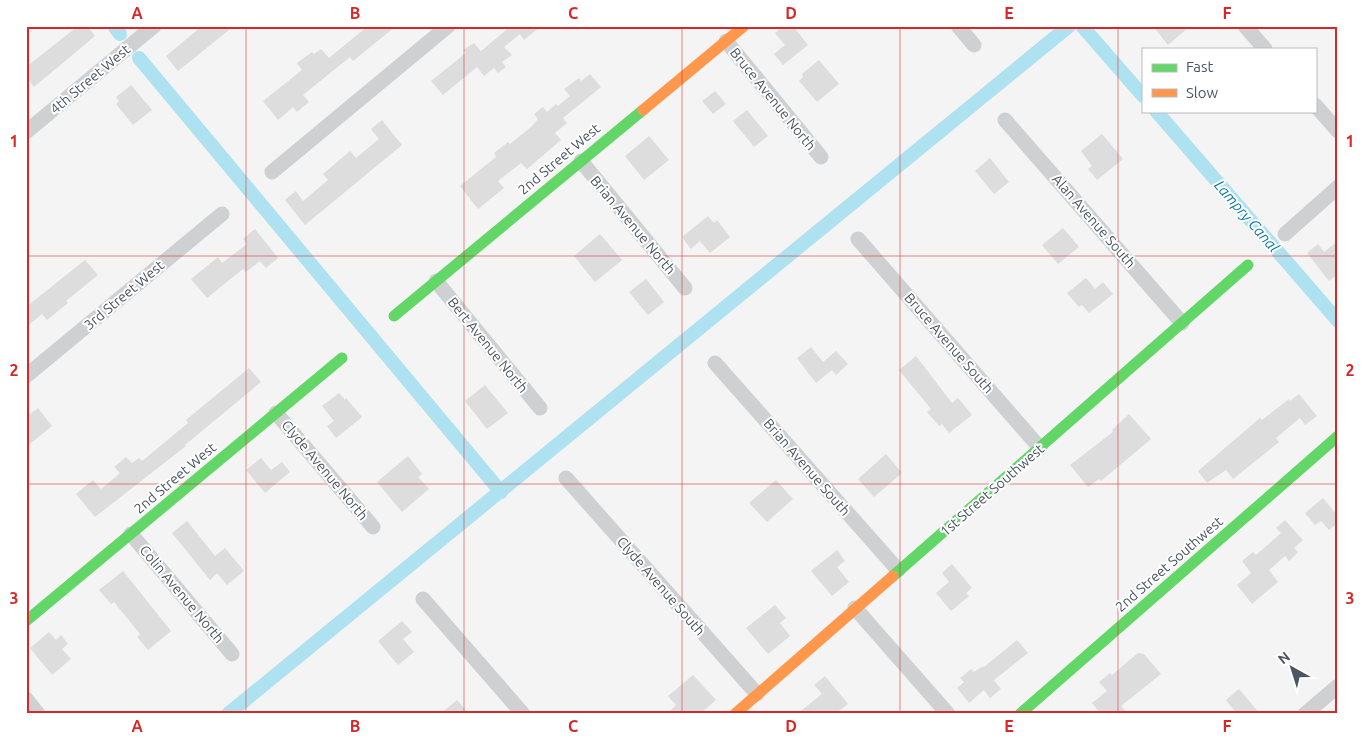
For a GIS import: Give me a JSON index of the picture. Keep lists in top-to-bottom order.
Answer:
{
  "streets": {
    "street": [
      "4th Street West",
      "Bruce Avenue North",
      "2nd Street West",
      "Alan Avenue South",
      "Brian Avenue North",
      "3rd Street West",
      "Bruce Avenue South",
      "Bert Avenue North",
      "Brian Avenue South",
      "Clyde Avenue North",
      "1st Street Southwest",
      "2nd Street Southwest",
      "Clyde Avenue South",
      "Colin Avenue North"
    ]
  },
  "crossings": [
    ["Bruce Avenue North", "2nd Street West"],
    ["2nd Street West", "Brian Avenue North"],
    ["2nd Street West", "Bert Avenue North"],
    ["2nd Street West", "Clyde Avenue North"],
    ["2nd Street West", "Colin Avenue North"],
    ["Alan Avenue South", "1st Street Southwest"],
    ["Bruce Avenue South", "1st Street Southwest"],
    ["Brian Avenue South", "1st Street Southwest"],
    ["1st Street Southwest", "Clyde Avenue South"]
  ],
  "water": ["Lampry Canal"],
  "legend": ["Fast", "Slow"],
  "north": "top left",
  "grid": {
    "columns": [
      "A",
      "B",
      "C",
      "D",
      "E",
      "F"
    ],
    "rows": ["1", "2", "3"]
  }
}
